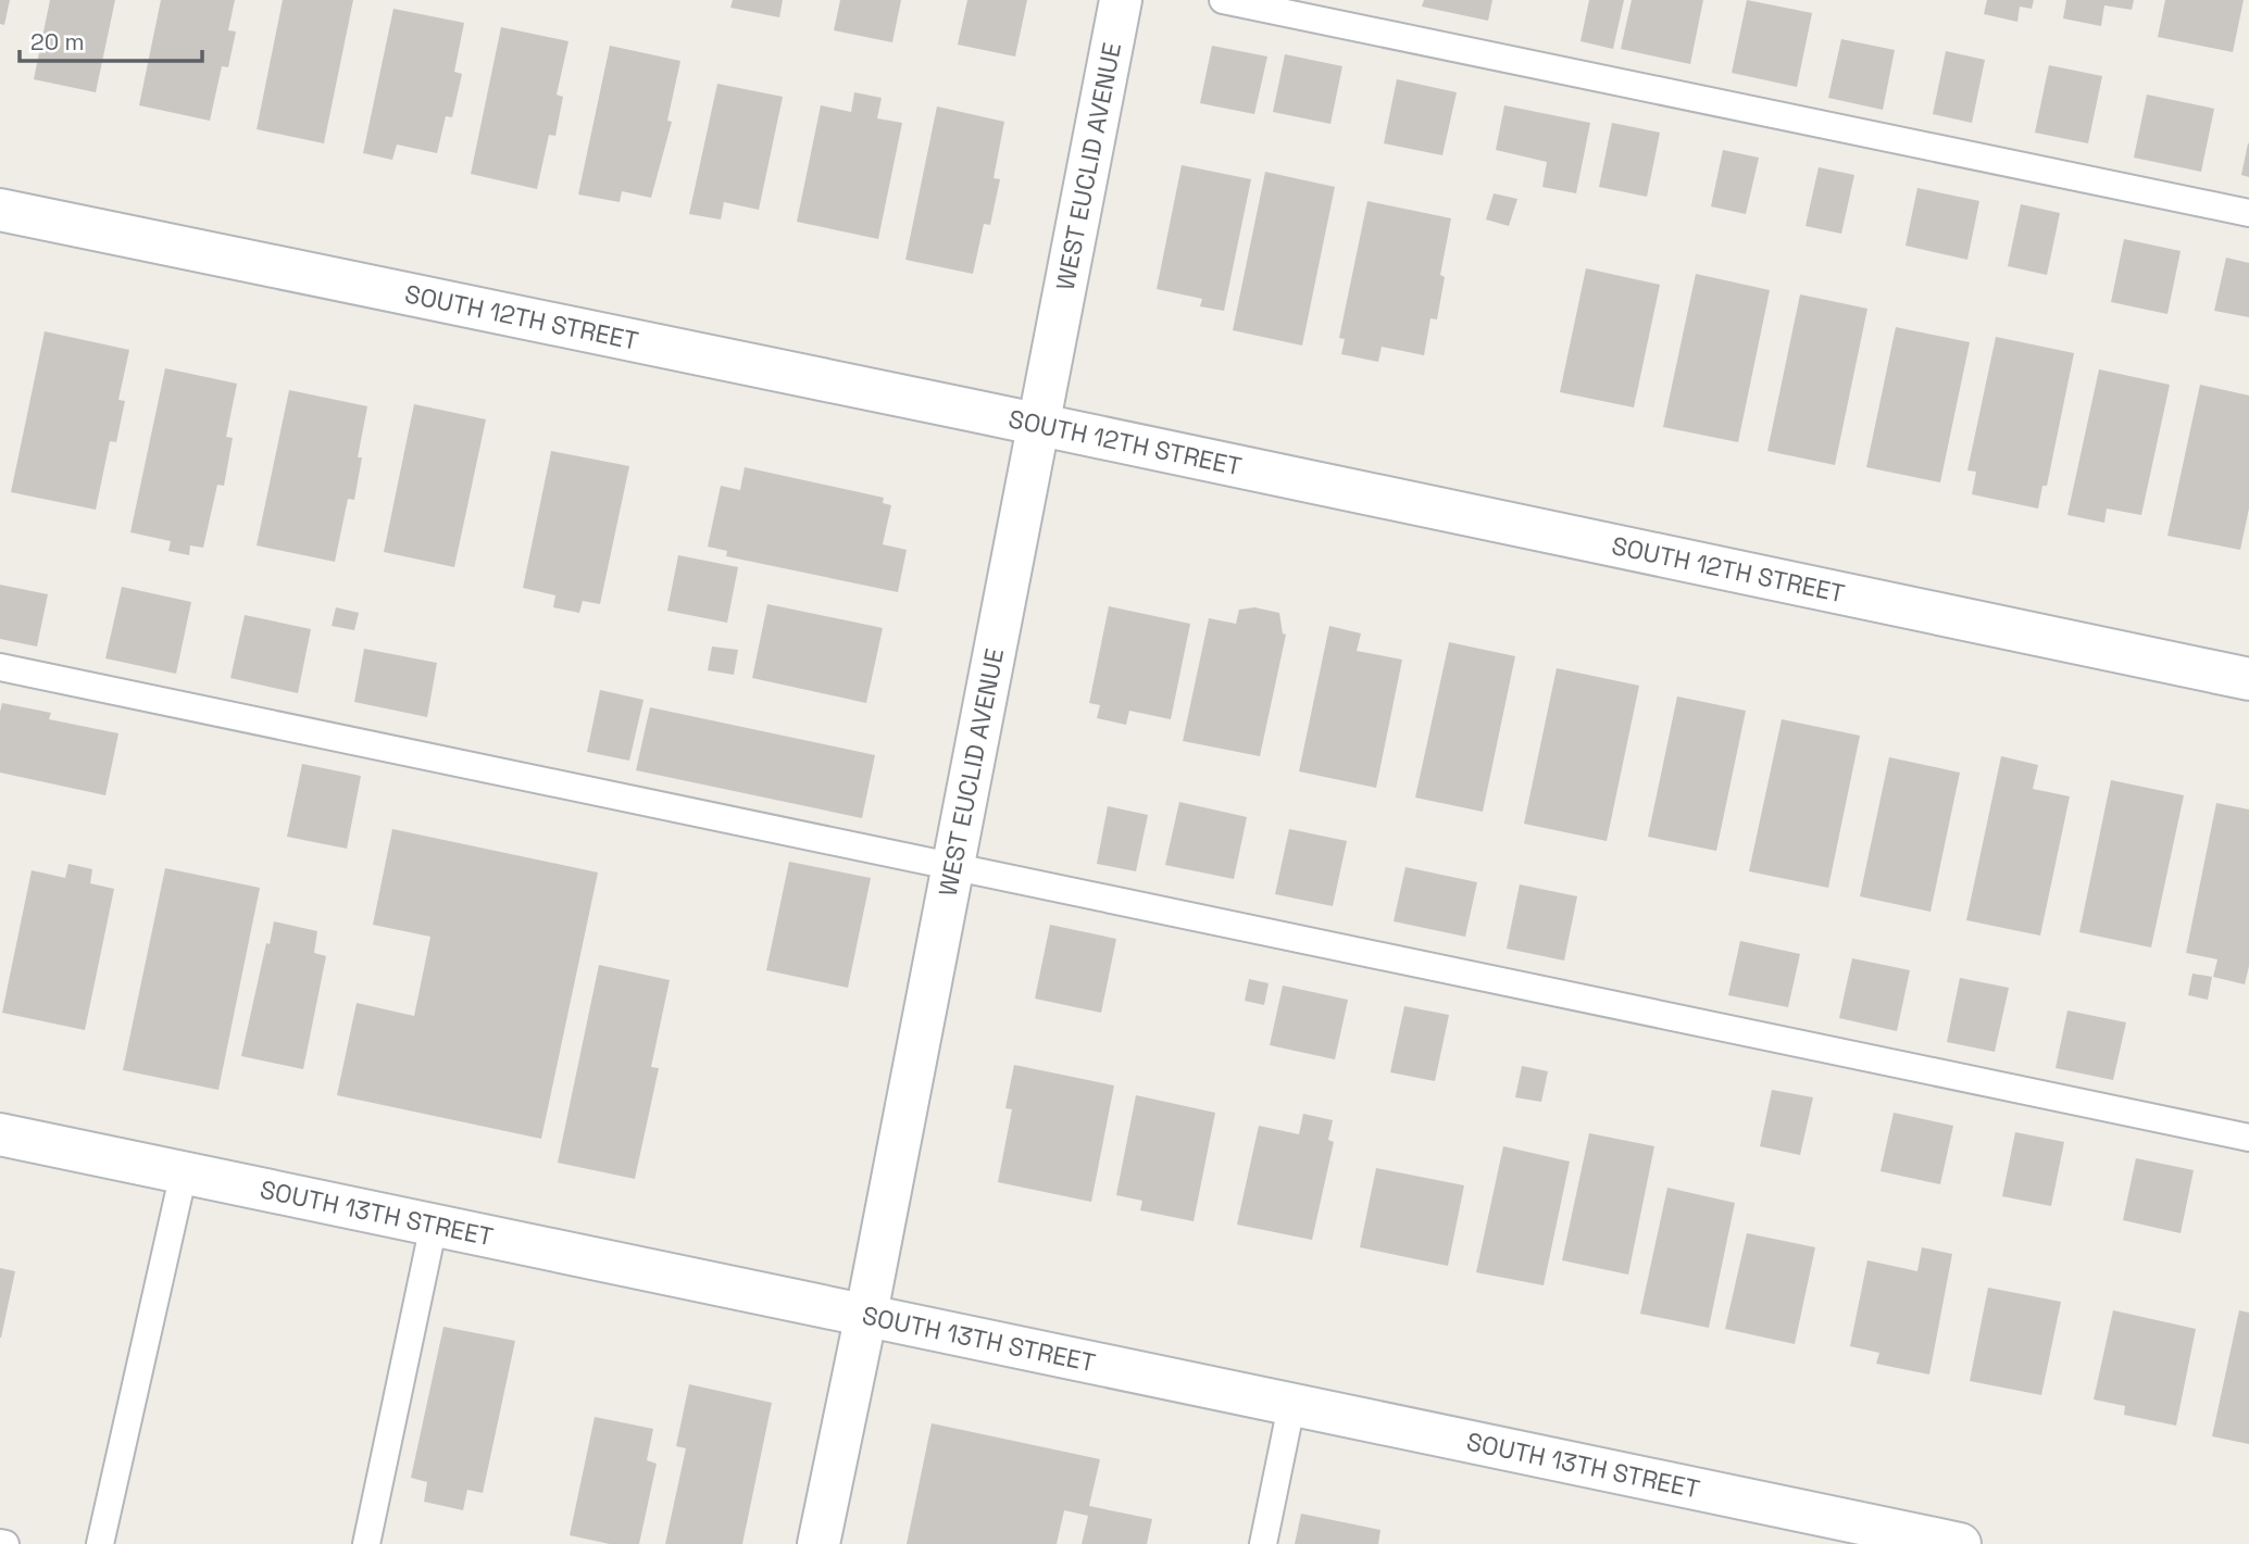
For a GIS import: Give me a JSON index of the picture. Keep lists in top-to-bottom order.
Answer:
{
  "streets": {
    "street": ["WEST EUCLID AVENUE", "SOUTH 12TH STREET", "SOUTH 13TH STREET"]
  },
  "crossings": [
    ["WEST EUCLID AVENUE", "SOUTH 12TH STREET"],
    ["WEST EUCLID AVENUE", "SOUTH 13TH STREET"]
  ],
  "scale_bar": "20 m"
}
